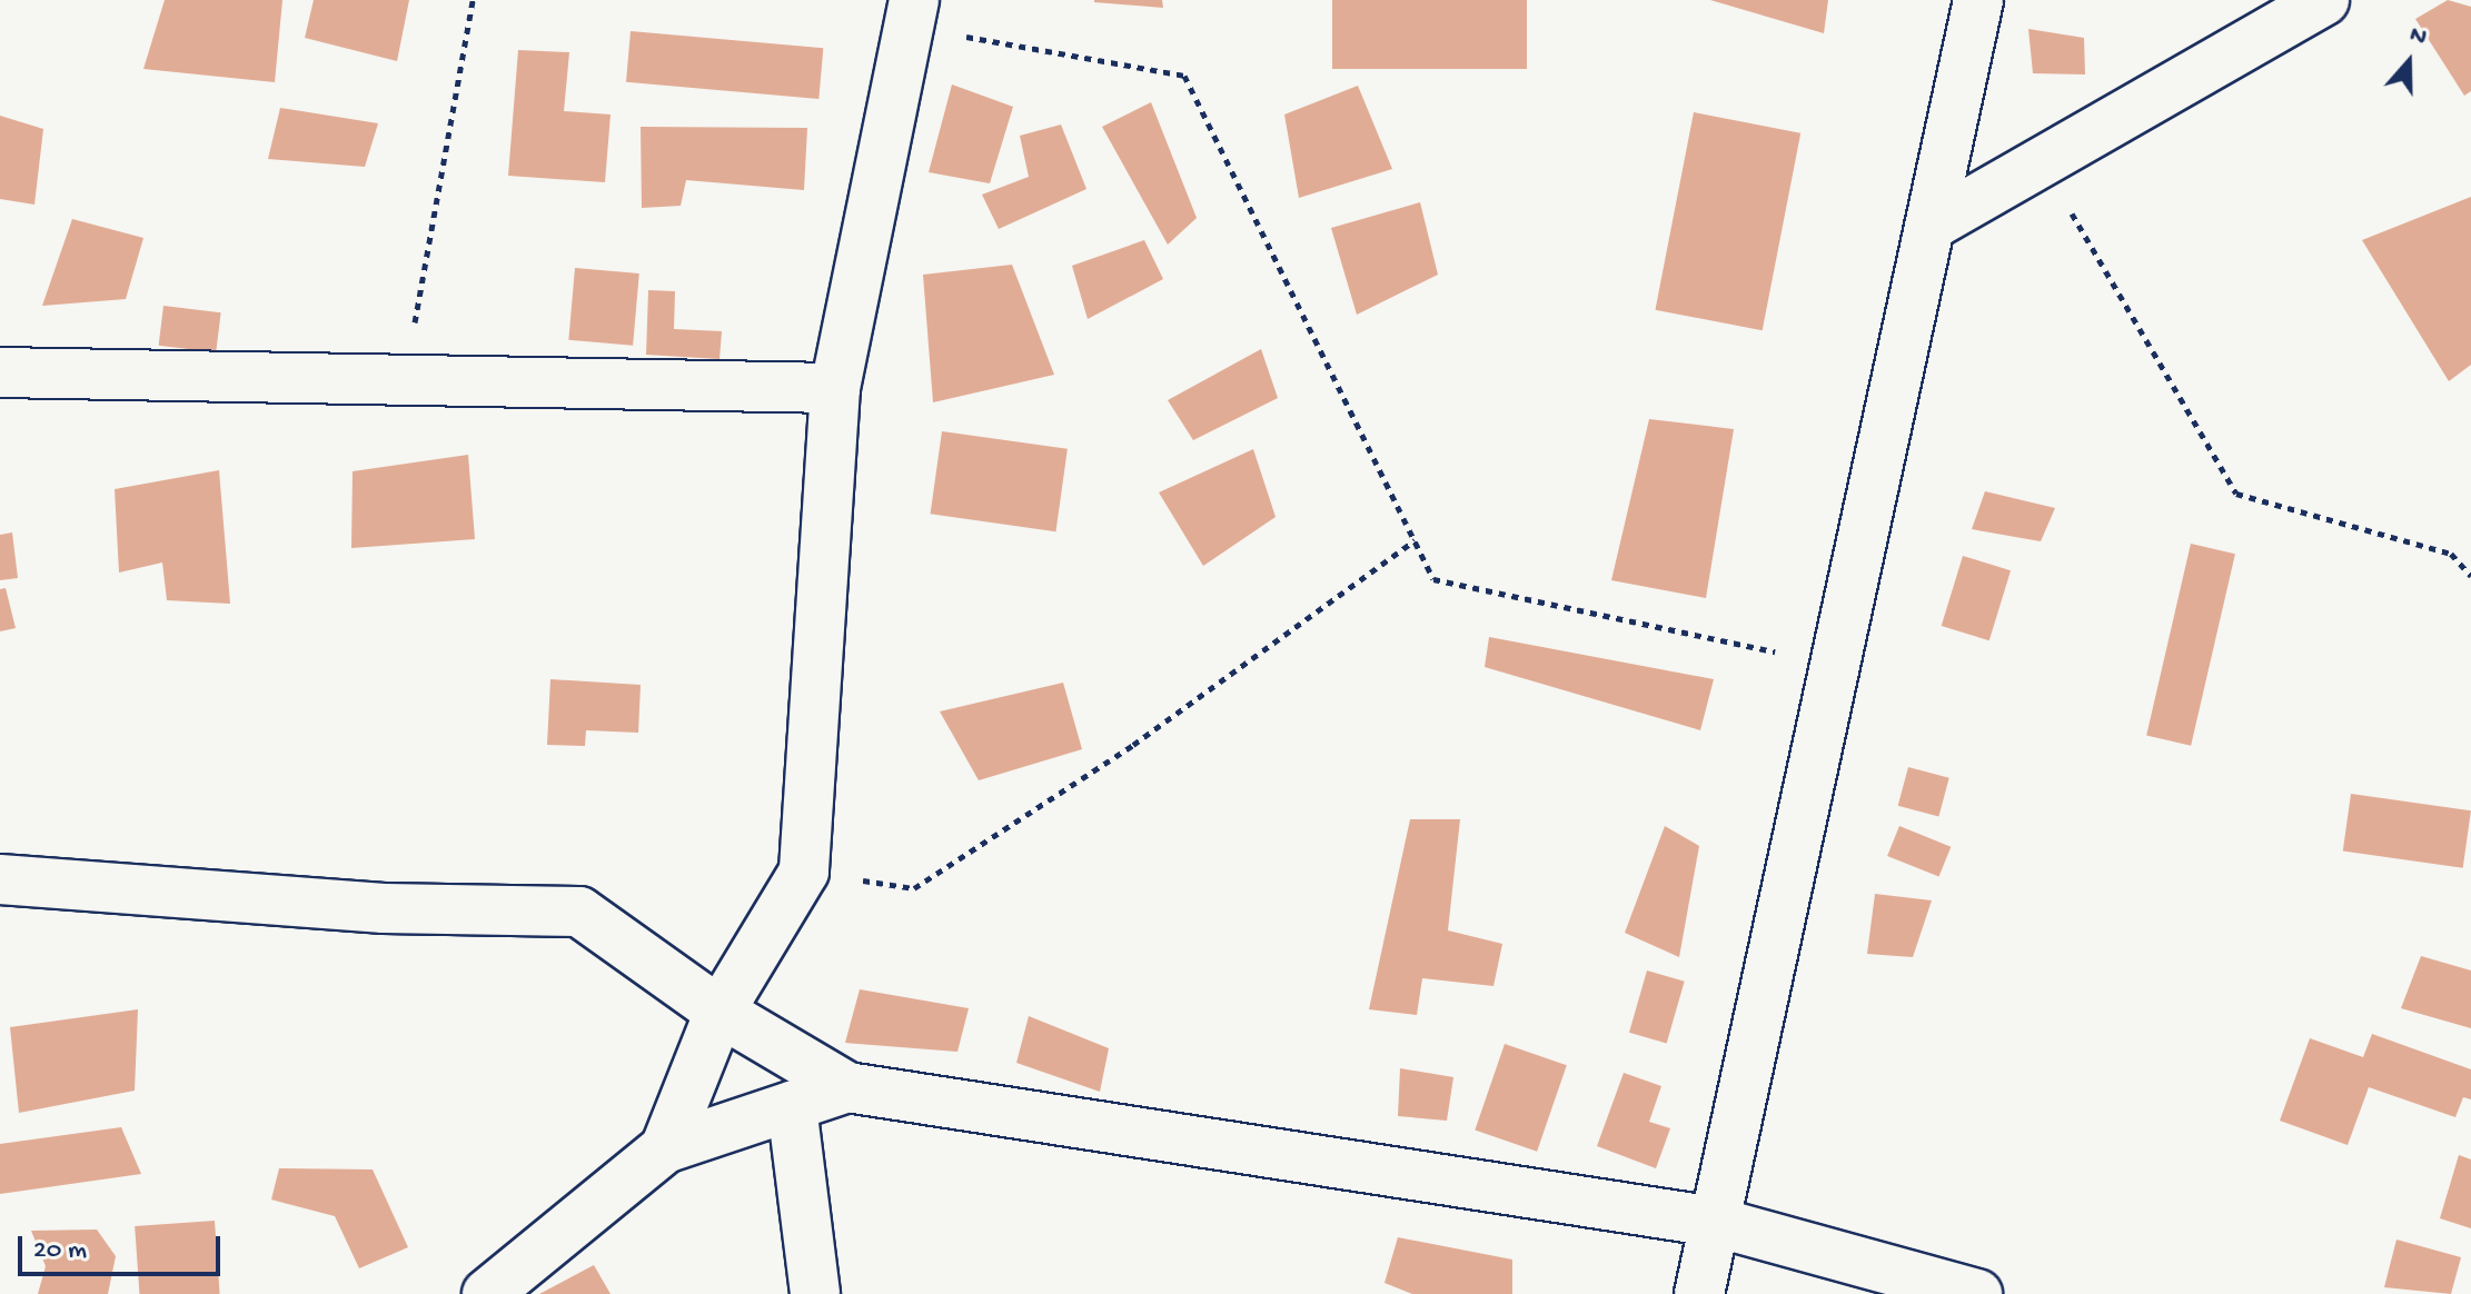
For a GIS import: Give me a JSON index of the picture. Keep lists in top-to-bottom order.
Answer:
{
  "scale_bar": "20 m",
  "north": "top"
}
